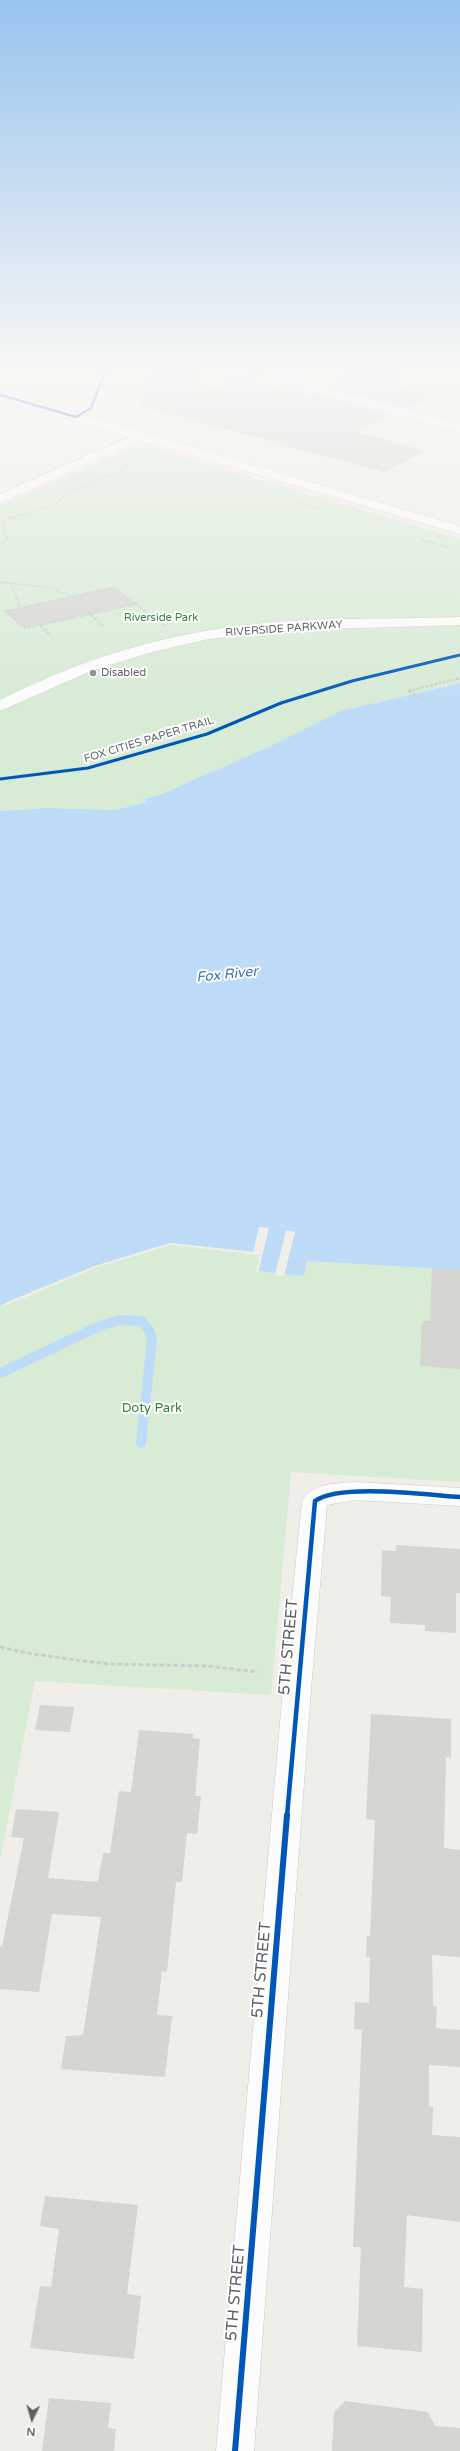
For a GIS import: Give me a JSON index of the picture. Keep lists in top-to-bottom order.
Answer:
{
  "streets": {
    "street": ["RIVERSIDE PARKWAY", "5TH STREET"],
    "cycle path": ["FOX CITIES PAPER TRAIL"]
  },
  "water": ["Fox River"],
  "parks": ["Riverside Park", "Doty Park"],
  "places": ["Disabled"],
  "north": "bottom"
}
